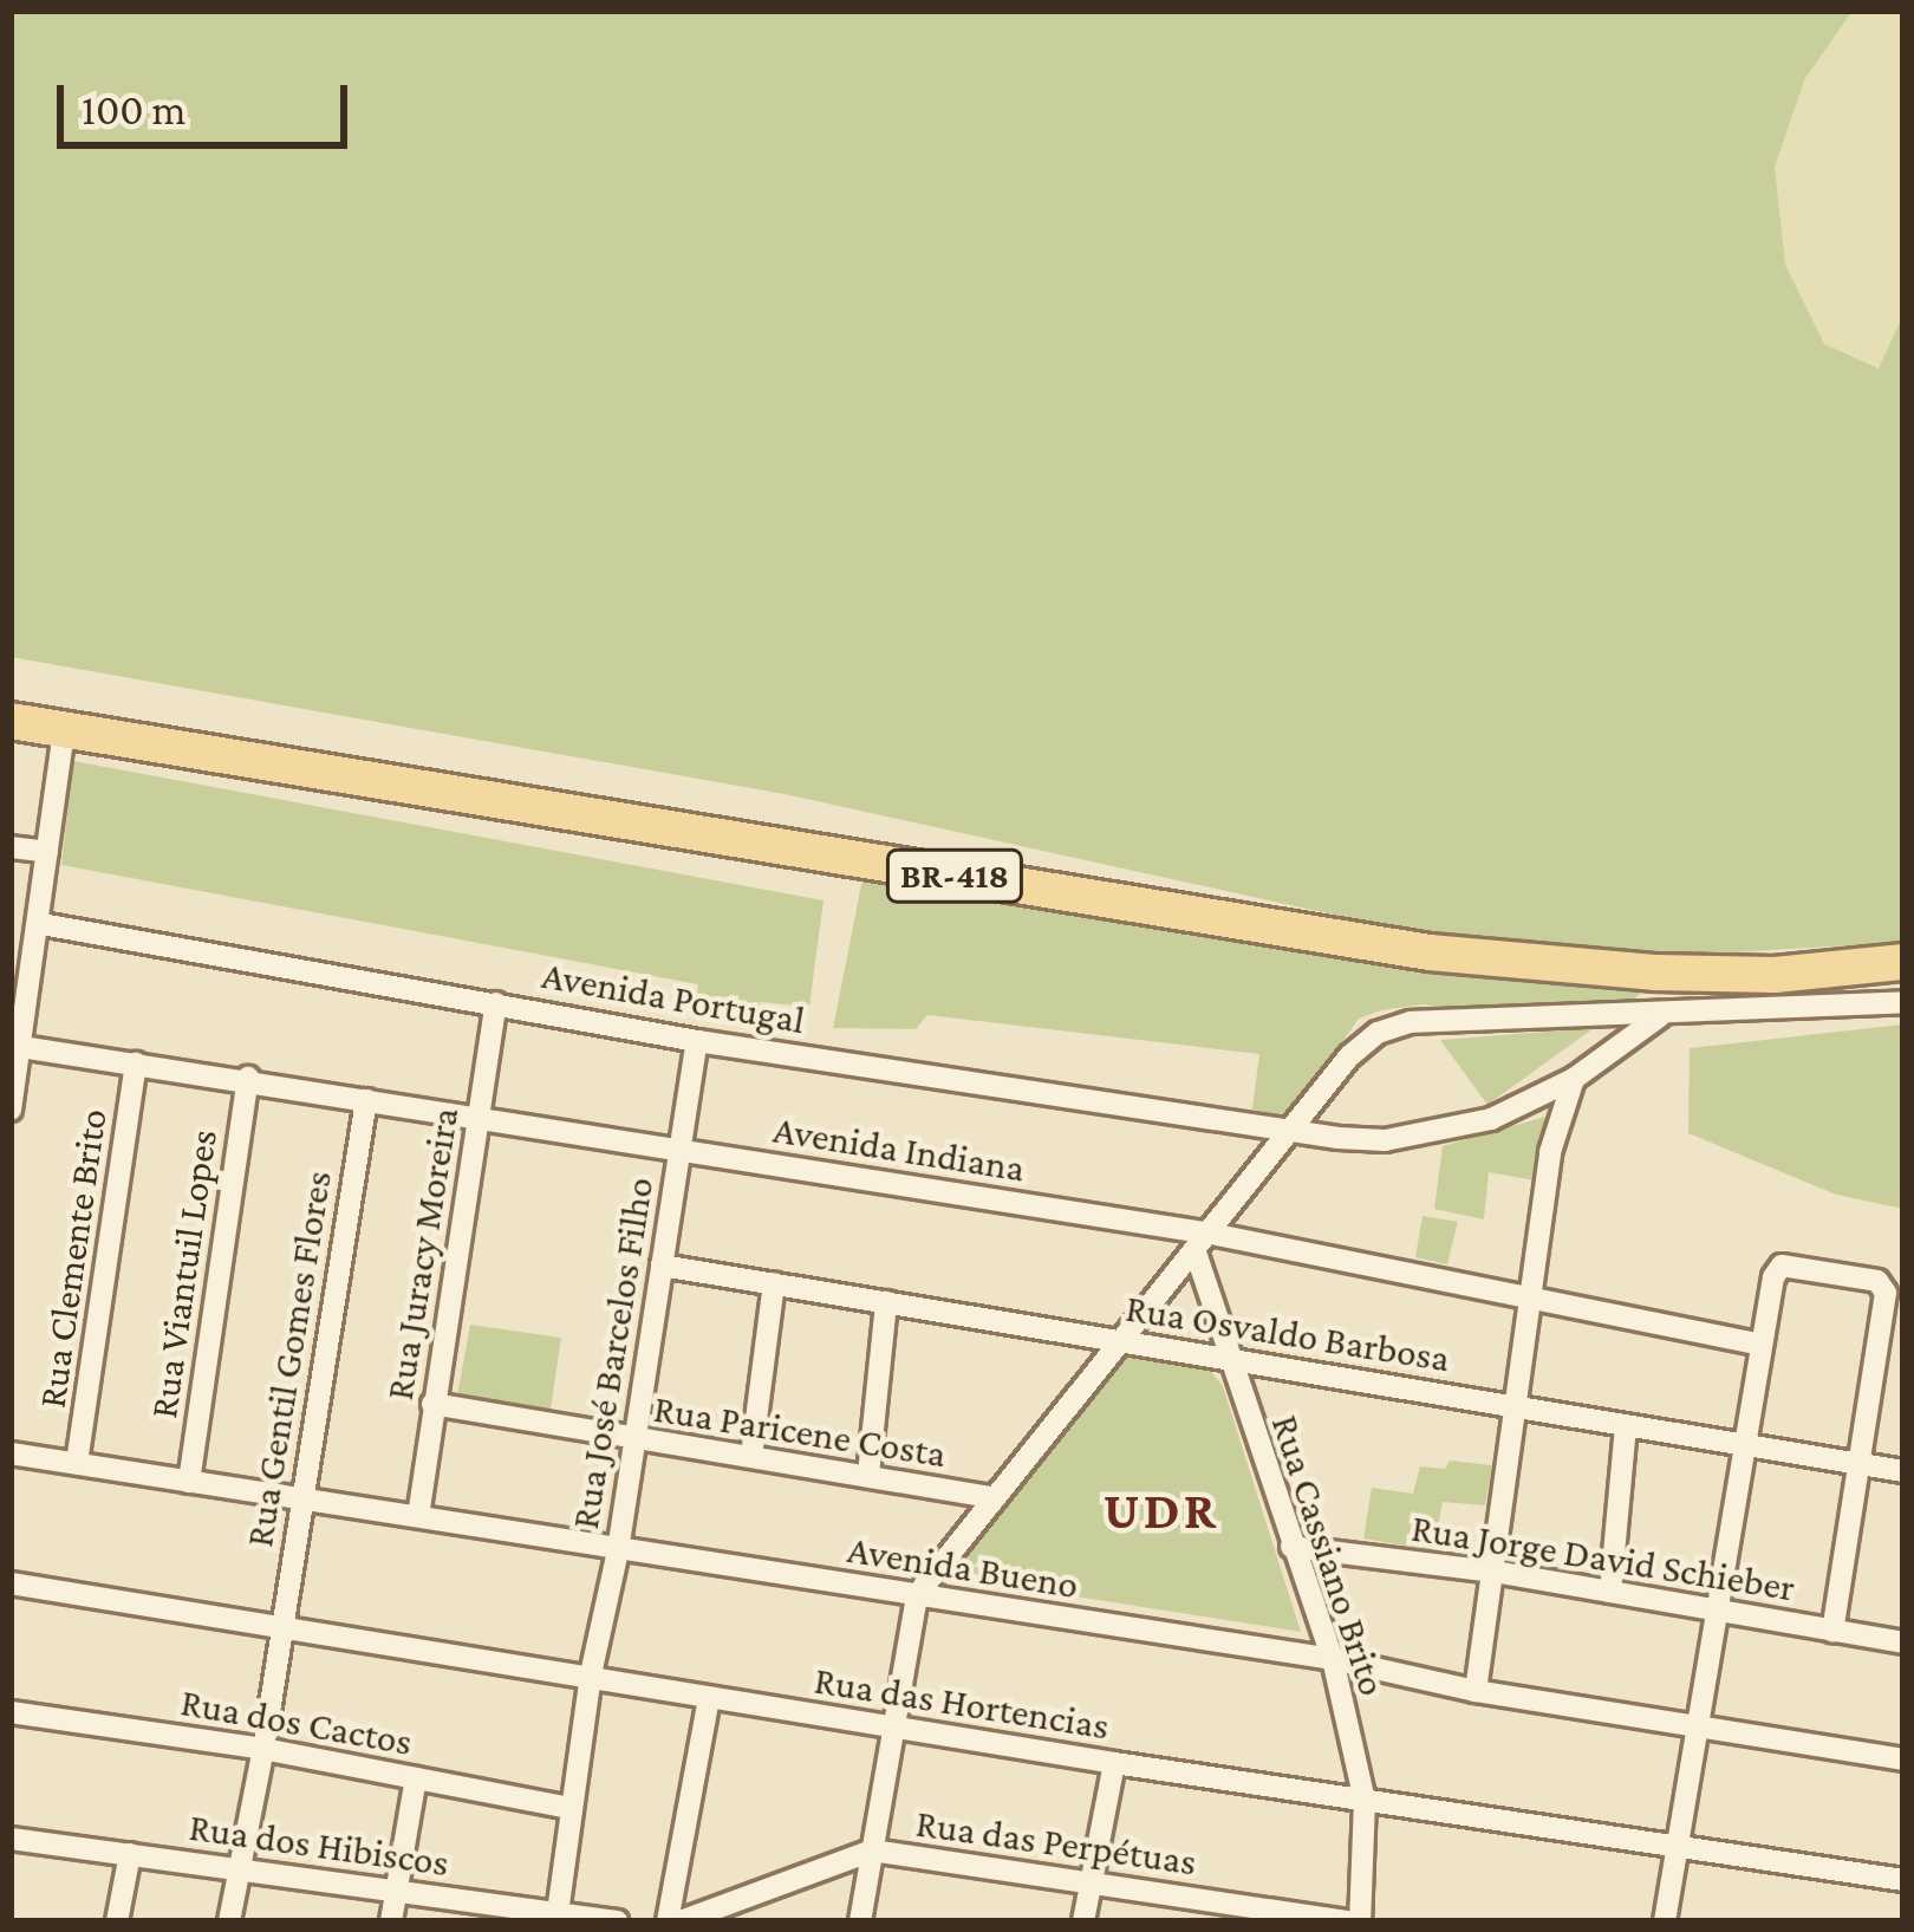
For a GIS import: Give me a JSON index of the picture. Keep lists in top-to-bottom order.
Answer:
{
  "streets": {
    "main road": ["BR-418"],
    "street": [
      "Avenida Portugal",
      "Avenida Indiana",
      "Rua Juracy Moreira",
      "Rua Clemente Brito",
      "Rua Viantuil Lopes",
      "Rua Osvaldo Barbosa",
      "Rua José Barcelos Filho",
      "Rua Gentil Gomes Flores",
      "Rua Paricene Costa",
      "Rua Cassiano Brito",
      "Rua Jorge David Schieber",
      "Avenida Bueno",
      "Rua das Hortencias",
      "Rua dos Cactos",
      "Rua das Perpétuas",
      "Rua dos Hibiscos"
    ]
  },
  "crossings": [
    ["Avenida Portugal", "Rua Juracy Moreira"],
    ["Avenida Portugal", "Rua José Barcelos Filho"],
    ["Avenida Indiana", "Rua Juracy Moreira"],
    ["Avenida Indiana", "Rua Clemente Brito"],
    ["Avenida Indiana", "Rua Viantuil Lopes"],
    ["Avenida Indiana", "Rua José Barcelos Filho"],
    ["Avenida Indiana", "Rua Gentil Gomes Flores"],
    ["Rua Juracy Moreira", "Rua Paricene Costa"],
    ["Rua Juracy Moreira", "Avenida Bueno"],
    ["Rua Clemente Brito", "Avenida Bueno"],
    ["Rua Viantuil Lopes", "Avenida Bueno"],
    ["Rua Osvaldo Barbosa", "Rua José Barcelos Filho"],
    ["Rua Osvaldo Barbosa", "Rua Cassiano Brito"],
    ["Rua José Barcelos Filho", "Rua Paricene Costa"],
    ["Rua José Barcelos Filho", "Avenida Bueno"],
    ["Rua José Barcelos Filho", "Rua das Hortencias"],
    ["Rua José Barcelos Filho", "Rua dos Cactos"],
    ["Rua José Barcelos Filho", "Rua dos Hibiscos"],
    ["Rua Gentil Gomes Flores", "Avenida Bueno"],
    ["Rua Gentil Gomes Flores", "Rua das Hortencias"],
    ["Rua Gentil Gomes Flores", "Rua dos Cactos"],
    ["Rua Gentil Gomes Flores", "Rua dos Hibiscos"],
    ["Rua Cassiano Brito", "Rua Jorge David Schieber"],
    ["Rua Cassiano Brito", "Avenida Bueno"],
    ["Rua Cassiano Brito", "Rua das Hortencias"]
  ],
  "districts": ["UDR"],
  "scale_bar": "100 m"
}
